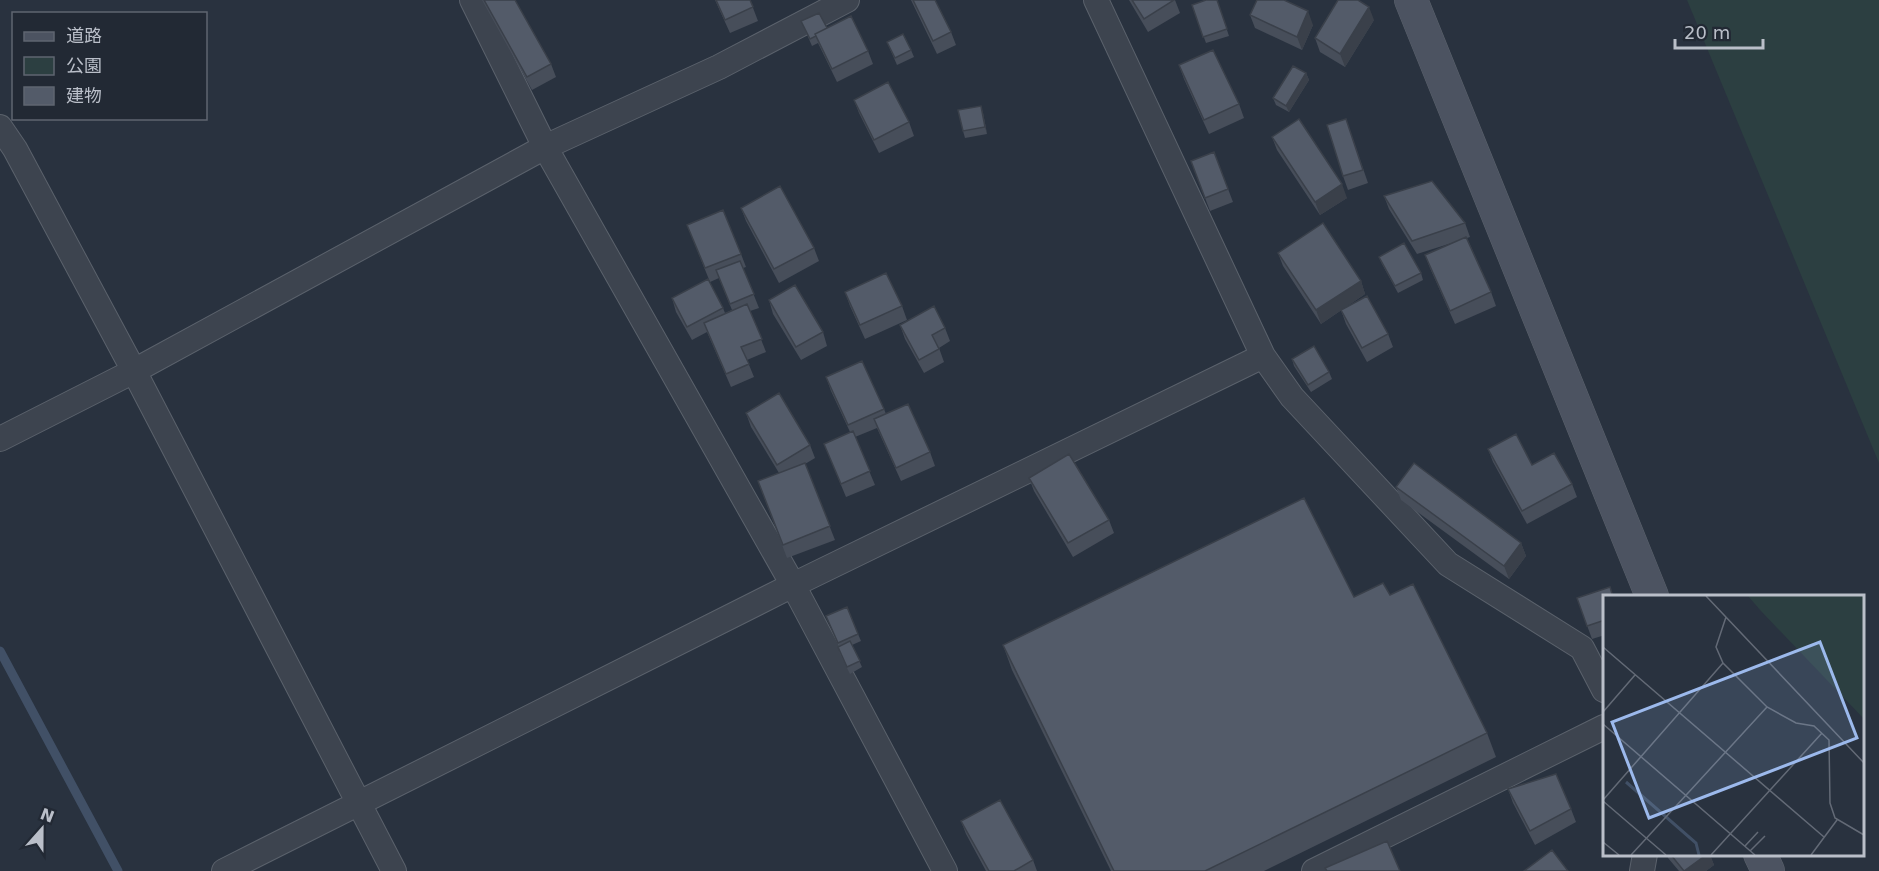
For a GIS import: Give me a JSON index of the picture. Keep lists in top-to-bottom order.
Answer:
{
  "legend": ["道路", "公園", "建物"],
  "scale_bar": "20 m",
  "north": "top"
}
